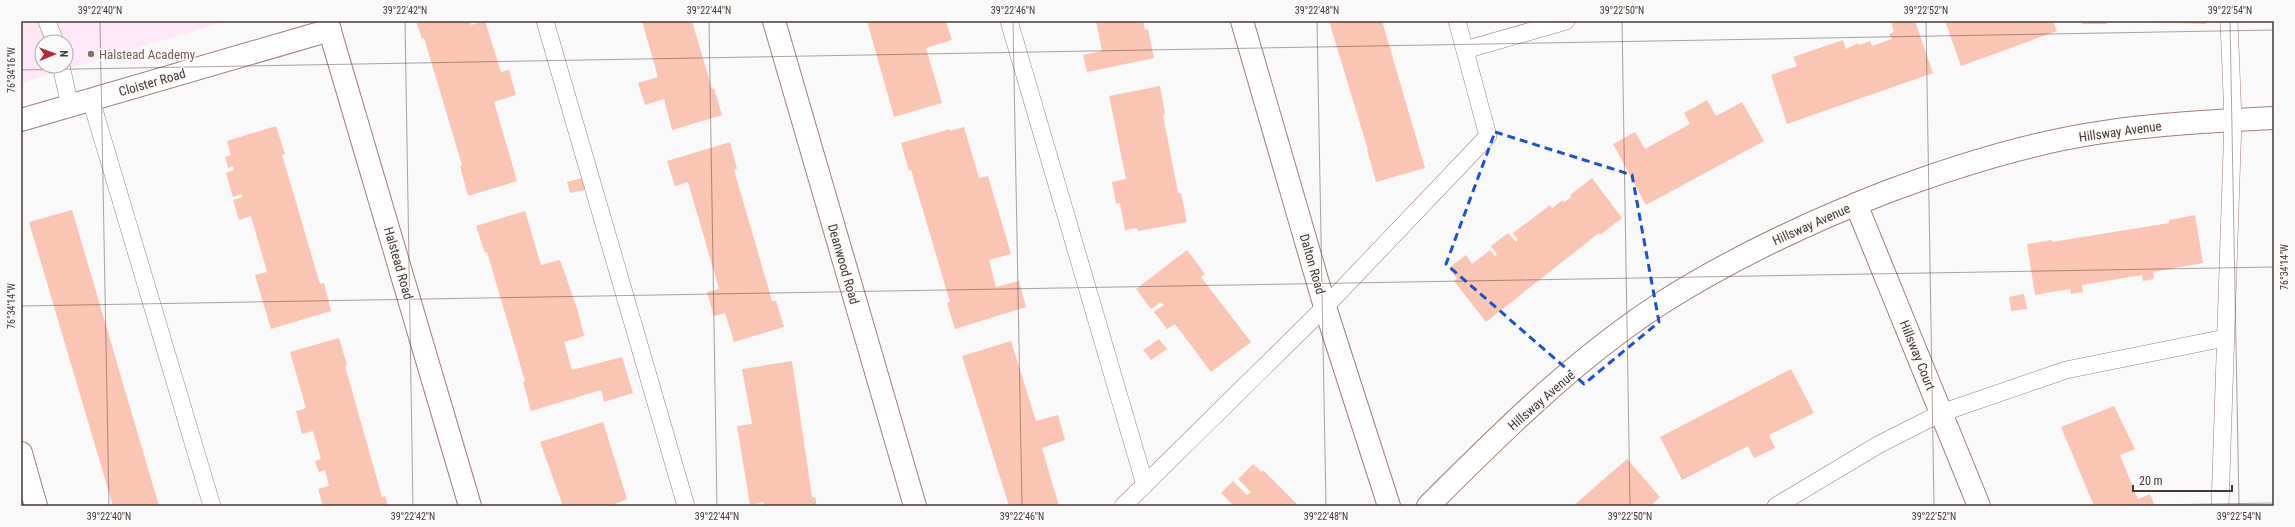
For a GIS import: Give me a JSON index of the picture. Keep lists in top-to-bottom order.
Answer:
{
  "streets": {
    "street": [
      "Cloister Road",
      "Hillsway Avenue",
      "Halstead Road",
      "Deanwood Road",
      "Dalton Road",
      "Hillsway Court"
    ]
  },
  "crossings": [
    ["Cloister Road", "Halstead Road"],
    ["Hillsway Avenue", "Hillsway Court"]
  ],
  "places": ["Halstead Academy"],
  "scale_bar": "20 m",
  "north": "right",
  "coordinates": [
    "39°22'40\"N",
    "39°22'42\"N",
    "39°22'44\"N",
    "39°22'46\"N",
    "39°22'48\"N",
    "39°22'50\"N",
    "39°22'52\"N",
    "39°22'54\"N",
    "76°34'16\"W",
    "76°34'14\"W"
  ]
}
